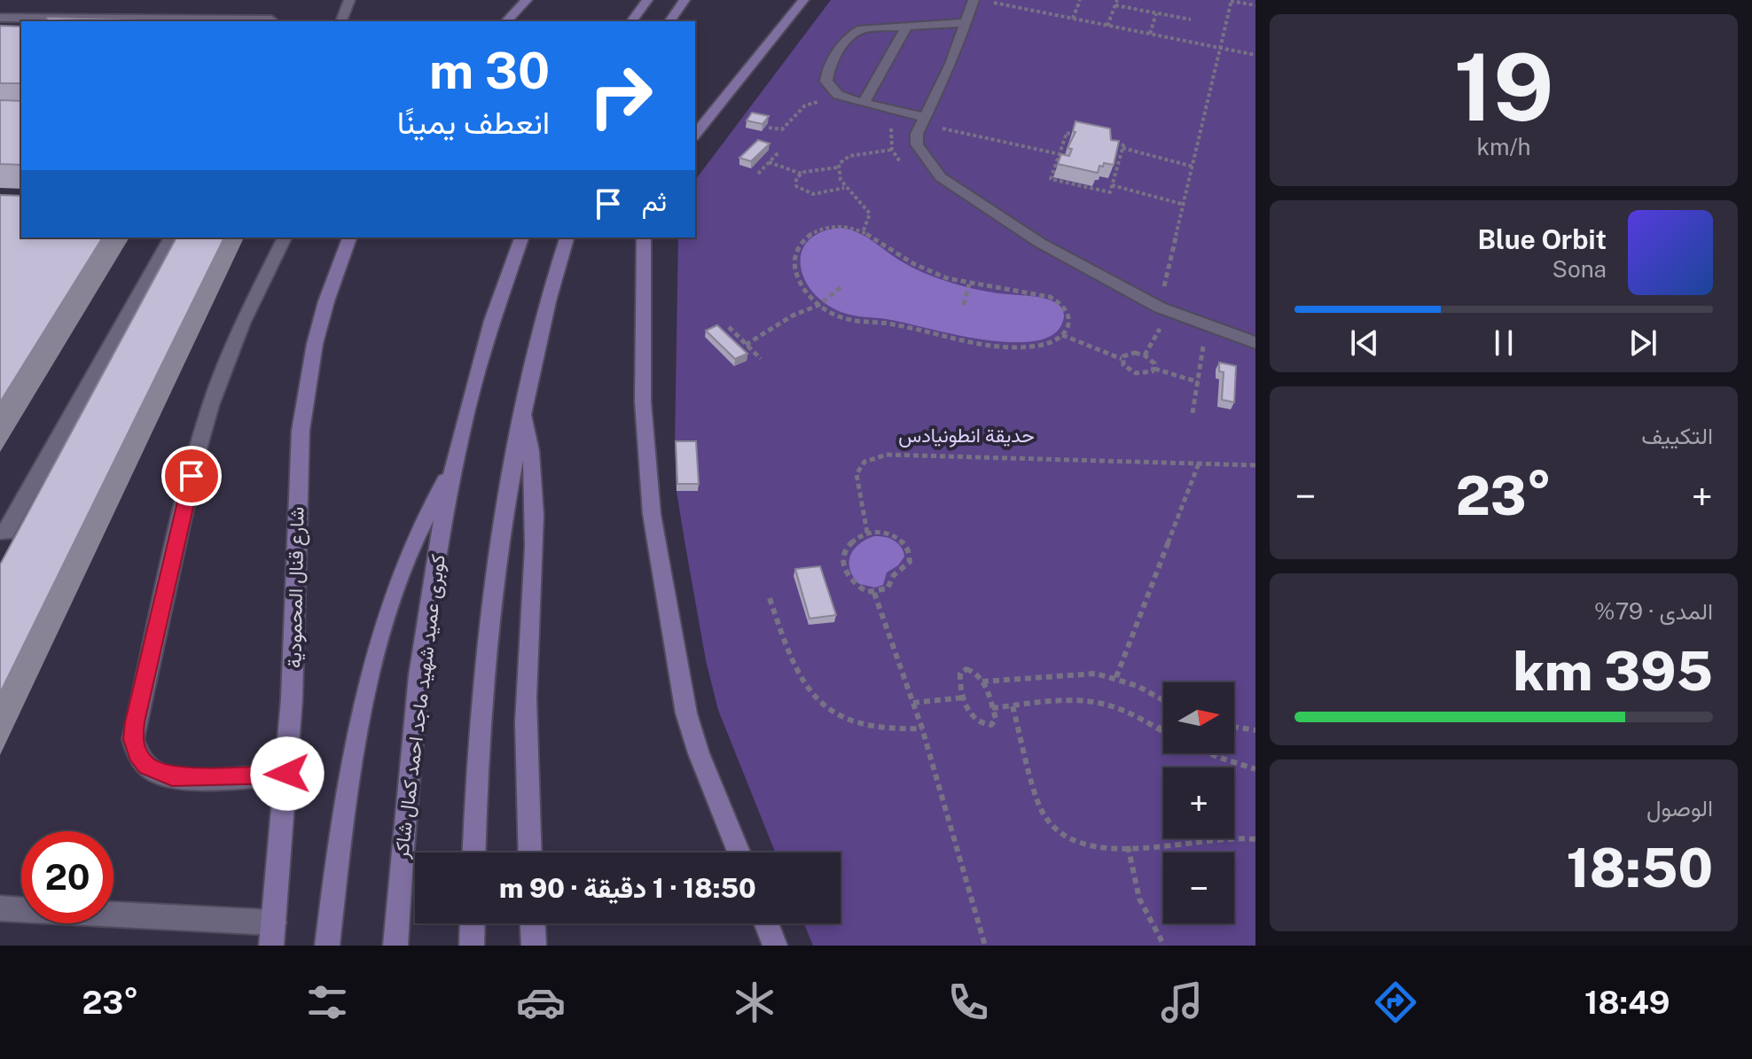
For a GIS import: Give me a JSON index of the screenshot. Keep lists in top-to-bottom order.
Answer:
{
  "streets": {
    "main road": ["شارع قنال المحمودية", "كوبرى عميد شهيد ماجد احمد كمال شاكر"]
  },
  "parks": ["حديقة انطونيادس"],
  "north": "right",
  "page": {
    "tile": [
      ["19", "km/h"],
      "التكييف",
      ["المدى · 79%", "395 km"],
      ["الوصول", "18:50"]
    ],
    "turn": ["30 m", "انعطف يمينًا"],
    "then": "ثم",
    "song": ["Blue Orbit", "Sona"],
    "heat": ["−", "23°", "+"],
    "map_buttons": ["+", "−"],
    "limit": "20",
    "trip": "18:50 · 1 دقيقة · 90 m",
    "tabs": ["18:49", "23°"]
  }
}
